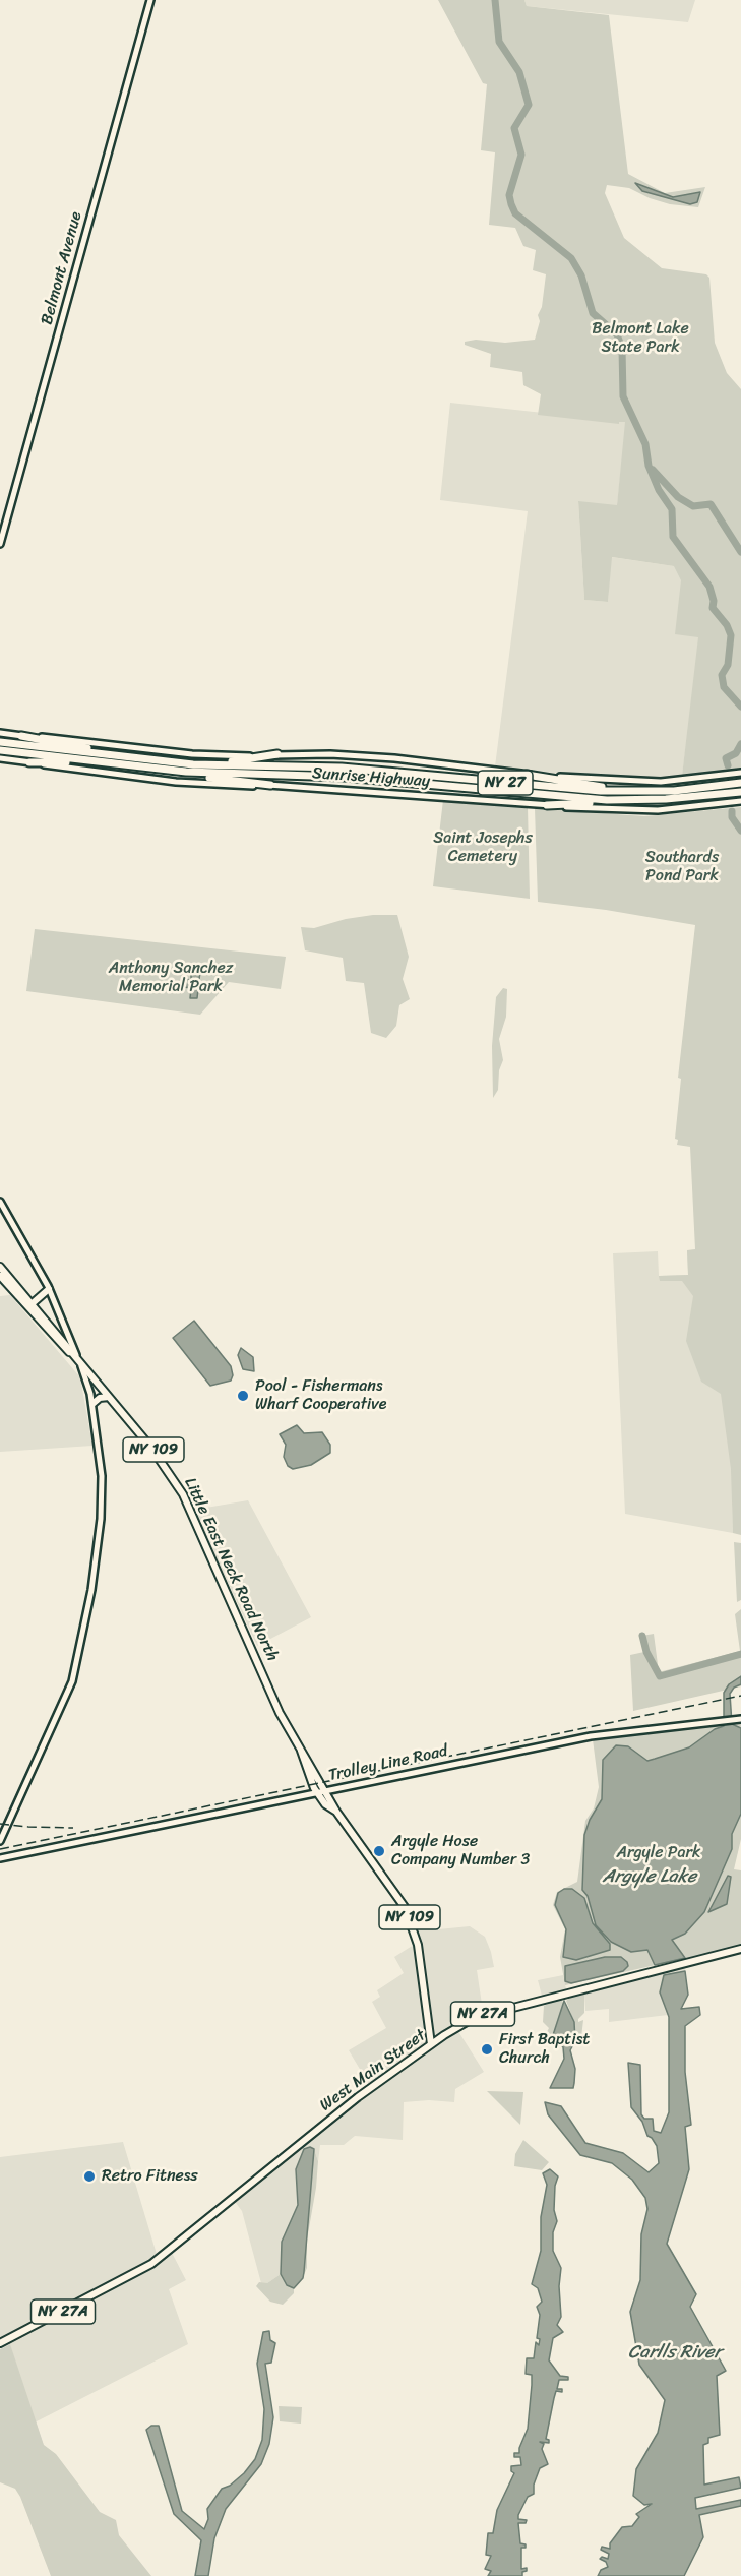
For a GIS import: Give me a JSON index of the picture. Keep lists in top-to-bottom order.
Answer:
{
  "streets": {
    "highway": ["Sunrise Highway", "NY 27"],
    "main road": [
      "Belmont Avenue",
      "NY 109",
      "Little East Neck Road North",
      "Trolley Line Road",
      "NY 27A",
      "West Main Street"
    ]
  },
  "crossings": [
    ["NY 109", "Little East Neck Road North"],
    ["Little East Neck Road North", "Trolley Line Road"],
    ["Little East Neck Road North", "West Main Street"]
  ],
  "water": ["Argyle Lake", "Carlls River"],
  "parks": [
    "Belmont Lake State Park",
    "Saint Josephs Cemetery",
    "Southards Pond Park",
    "Anthony Sanchez Memorial Park",
    "Argyle Park"
  ],
  "places": [
    "Pool - Fishermans Wharf Cooperative",
    "Argyle Hose Company Number 3",
    "First Baptist Church",
    "Retro Fitness"
  ]
}
